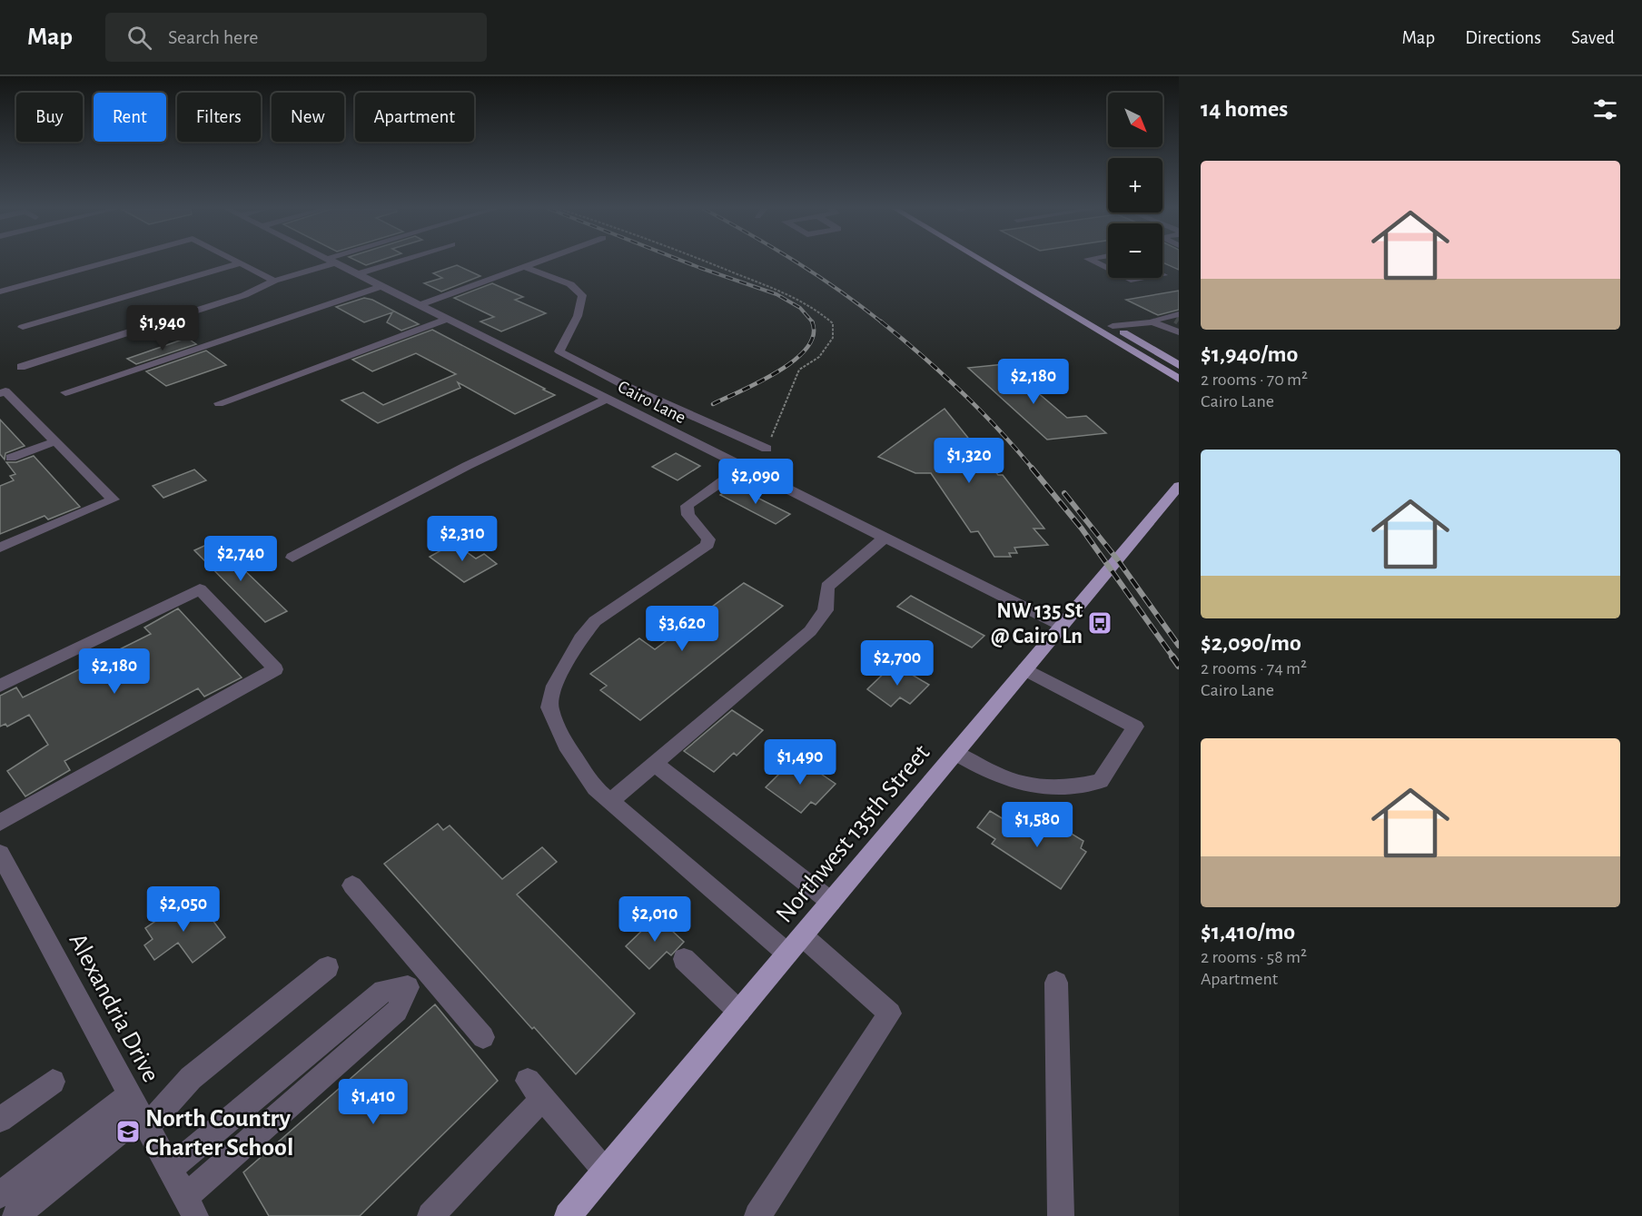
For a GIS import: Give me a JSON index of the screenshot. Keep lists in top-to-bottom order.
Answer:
{
  "streets": {
    "main road": ["Northwest 135th Street"],
    "street": ["Cairo Lane", "Alexandria Drive"]
  },
  "crossings": [
    ["Cairo Lane", "Northwest 135th Street"]
  ],
  "places": {
    "bus stop": ["NW 135 St @ Cairo Ln"],
    "school or university": ["North Country Charter School"]
  },
  "north": "bottom right",
  "page": {
    "header": "Map",
    "search": "Search here",
    "nav": ["Map", "Directions", "Saved"],
    "heading": "14 homes",
    "map_buttons": ["+", "−"],
    "chip": [
      "Buy",
      "Rent",
      "Filters",
      "New",
      "Apartment"
    ],
    "list": [
      {
        "name": "$1,940/mo",
        "note": "2 rooms · 70 m² · Cairo Lane"
      },
      {
        "name": "$2,090/mo",
        "note": "2 rooms · 74 m² · Cairo Lane"
      },
      {
        "name": "$1,410/mo",
        "note": "2 rooms · 58 m² · Apartment"
      }
    ],
    "price": [
      "$1,940",
      "$2,180",
      "$1,320",
      "$2,090",
      "$2,310",
      "$2,740",
      "$3,620",
      "$2,700",
      "$2,180",
      "$1,490",
      "$1,580",
      "$2,050",
      "$2,010",
      "$1,410"
    ]
  }
}
